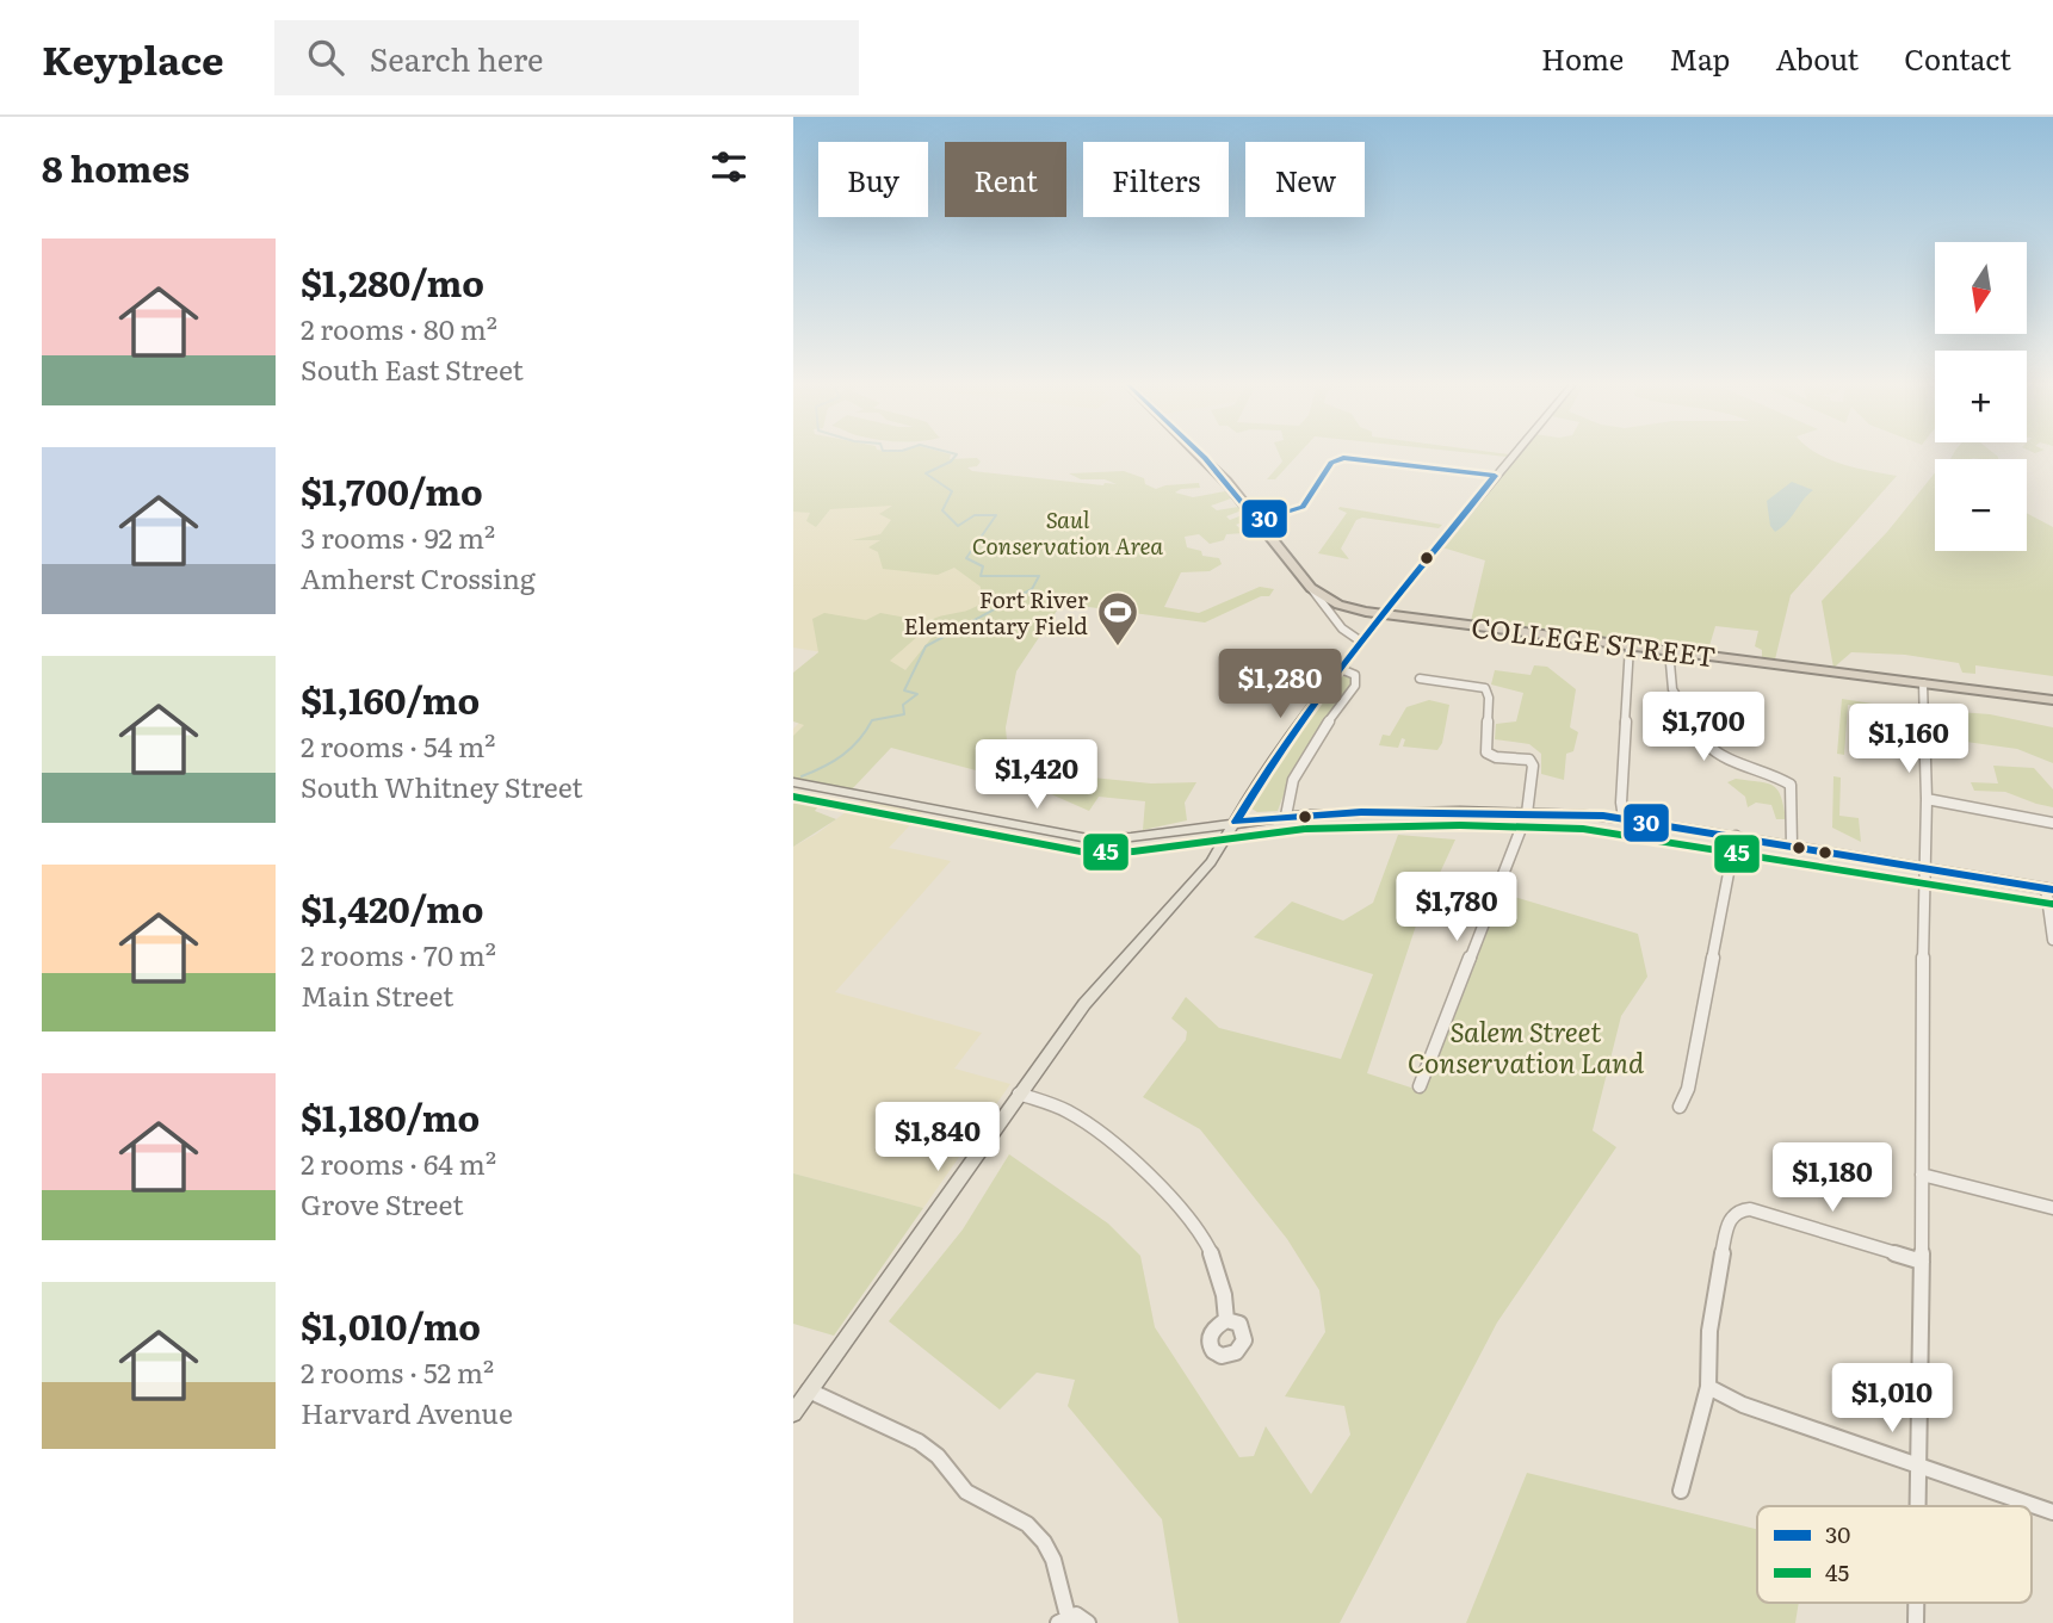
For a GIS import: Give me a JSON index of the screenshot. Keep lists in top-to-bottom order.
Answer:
{
  "streets": {
    "highway": ["COLLEGE STREET"]
  },
  "parks": ["Saul Conservation Area", "Salem Street Conservation Land"],
  "places": {
    "sports": ["Fort River Elementary Field"]
  },
  "lines": ["transit line 30", "transit line 45"],
  "legend": ["30", "45"],
  "north": "bottom",
  "page": {
    "header": "Keyplace",
    "search": "Search here",
    "nav": [
      "Home",
      "Map",
      "About",
      "Contact"
    ],
    "heading": "8 homes",
    "chip": [
      "Buy",
      "Rent",
      "Filters",
      "New"
    ],
    "list": [
      {
        "name": "$1,280/mo",
        "note": "2 rooms · 80 m² · South East Street"
      },
      {
        "name": "$1,700/mo",
        "note": "3 rooms · 92 m² · Amherst Crossing"
      },
      {
        "name": "$1,160/mo",
        "note": "2 rooms · 54 m² · South Whitney Street"
      },
      {
        "name": "$1,420/mo",
        "note": "2 rooms · 70 m² · Main Street"
      },
      {
        "name": "$1,180/mo",
        "note": "2 rooms · 64 m² · Grove Street"
      },
      {
        "name": "$1,010/mo",
        "note": "2 rooms · 52 m² · Harvard Avenue"
      }
    ],
    "map_buttons": ["+", "−"],
    "price": [
      "$1,280",
      "$1,700",
      "$1,160",
      "$1,420",
      "$1,780",
      "$1,840",
      "$1,180",
      "$1,010"
    ]
  }
}
